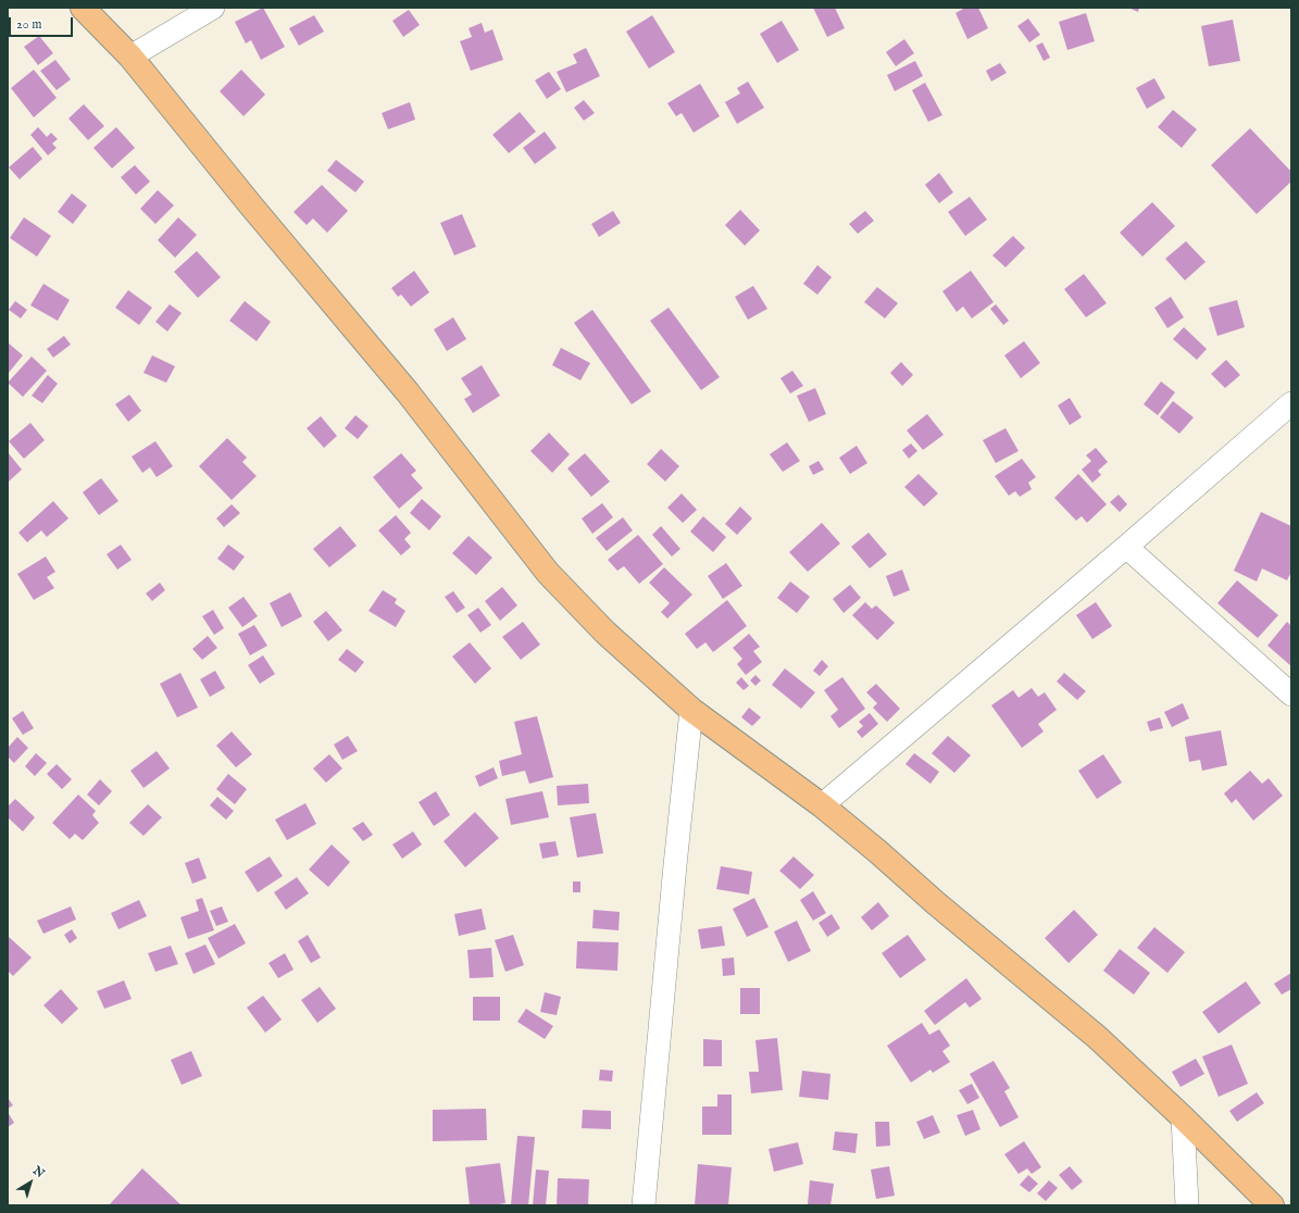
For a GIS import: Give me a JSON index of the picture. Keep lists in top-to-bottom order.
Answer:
{
  "scale_bar": "20 m",
  "north": "top right"
}
